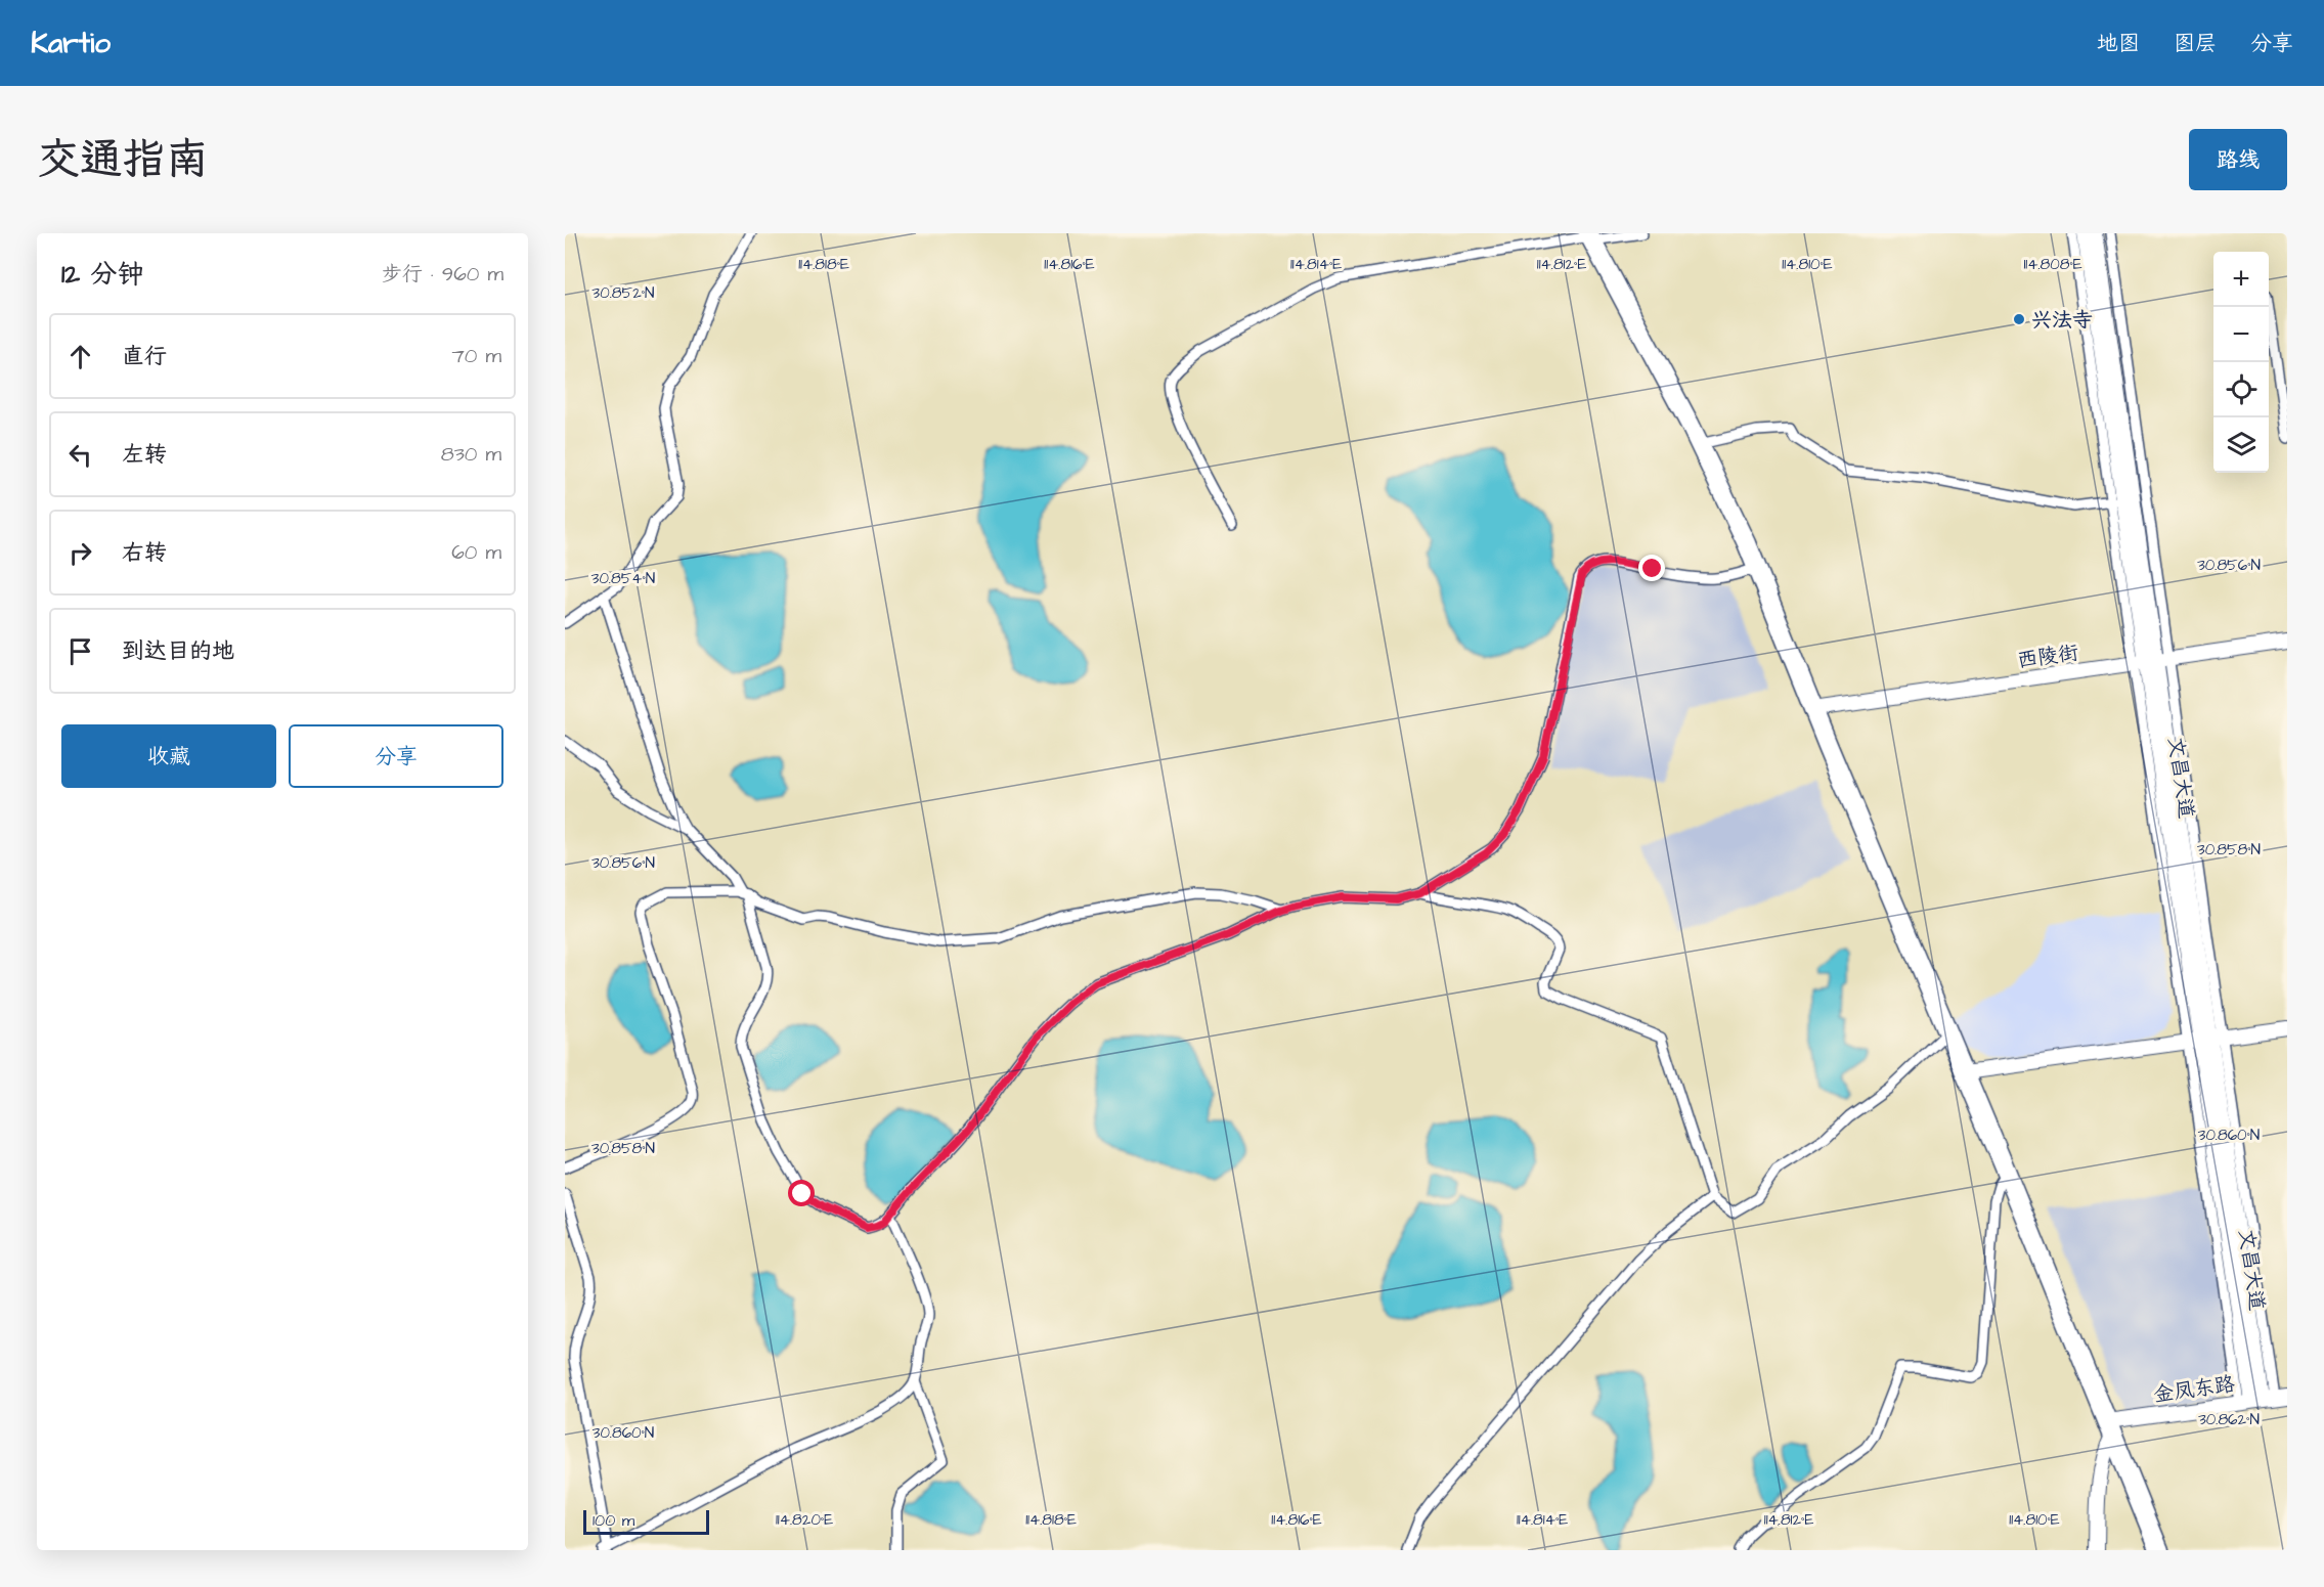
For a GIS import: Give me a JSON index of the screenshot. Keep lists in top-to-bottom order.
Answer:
{
  "streets": {
    "main road": ["西陵街", "文昌大道", "金凤东路"]
  },
  "crossings": [
    ["西陵街", "文昌大道"],
    ["文昌大道", "金凤东路"]
  ],
  "places": ["兴法寺"],
  "scale_bar": "100 m",
  "page": {
    "header": "Kartio",
    "nav": ["地图", "图层", "分享"],
    "title": "交通指南",
    "buttons": [
      "路线",
      ["收藏", "分享"]
    ],
    "heading": ["12 分钟", "步行 · 960 m"],
    "map_buttons": ["+", "−"],
    "list": [
      ["直行", "70 m"],
      ["左转", "830 m"],
      ["右转", "60 m"],
      "到达目的地"
    ],
    "scale": "100 m"
  },
  "coordinates": [
    "114.818°E",
    "114.816°E",
    "114.814°E",
    "114.812°E",
    "114.810°E",
    "114.808°E",
    "30.852°N",
    "30.856°N",
    "30.854°N",
    "30.858°N",
    "30.860°N",
    "30.862°N",
    "114.820°E"
  ]
}
